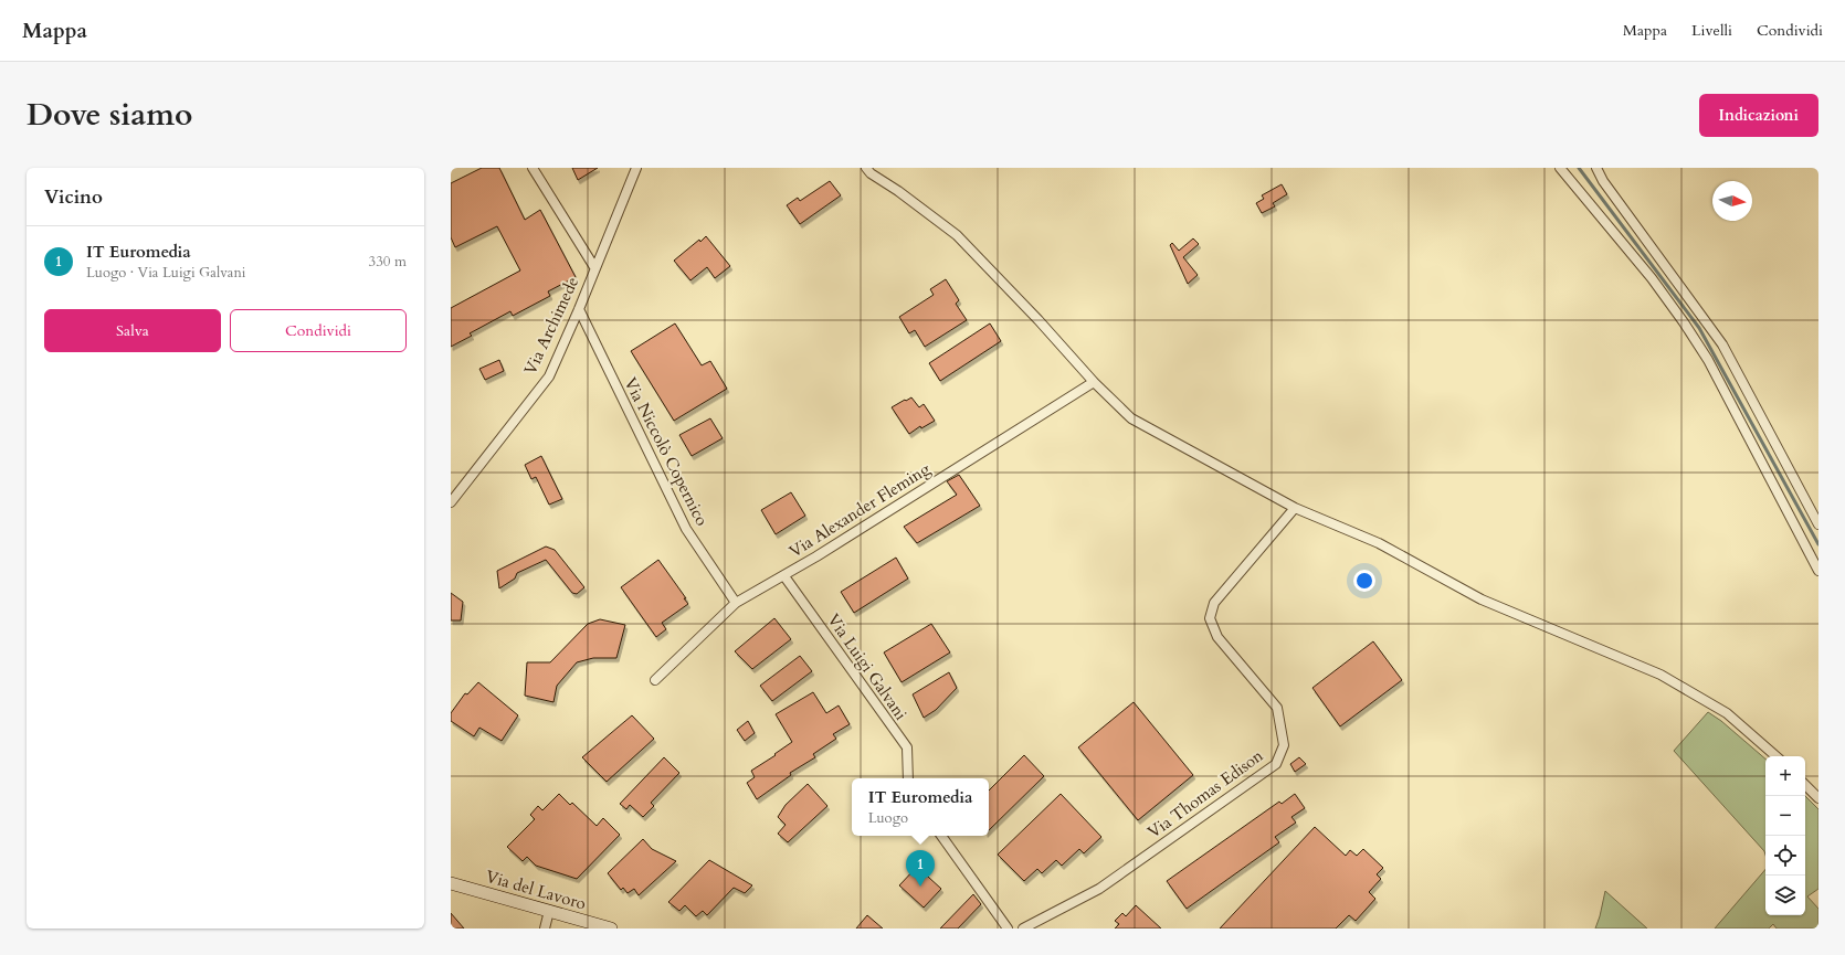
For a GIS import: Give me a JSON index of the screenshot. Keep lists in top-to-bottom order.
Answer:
{
  "streets": {
    "main road": ["Via del Lavoro"],
    "street": [
      "Via Archimede",
      "Via Niccolò Copernico",
      "Via Alexander Fleming",
      "Via Luigi Galvani",
      "Via Thomas Edison"
    ]
  },
  "crossings": [
    ["Via Archimede", "Via Niccolò Copernico"],
    ["Via Niccolò Copernico", "Via Alexander Fleming"],
    ["Via Alexander Fleming", "Via Luigi Galvani"]
  ],
  "north": "right",
  "page": {
    "header": "Mappa",
    "nav": ["Mappa", "Livelli", "Condividi"],
    "title": "Dove siamo",
    "buttons": [
      "Indicazioni",
      ["Salva", "Condividi"]
    ],
    "heading": "Vicino",
    "list": [
      {
        "mark": "1",
        "name": "IT Euromedia",
        "note": "Luogo · Via Luigi Galvani",
        "value": "330 m"
      }
    ],
    "map_buttons": ["+", "−"],
    "popup": ["IT Euromedia", "Luogo"],
    "pins": "1"
  }
}
